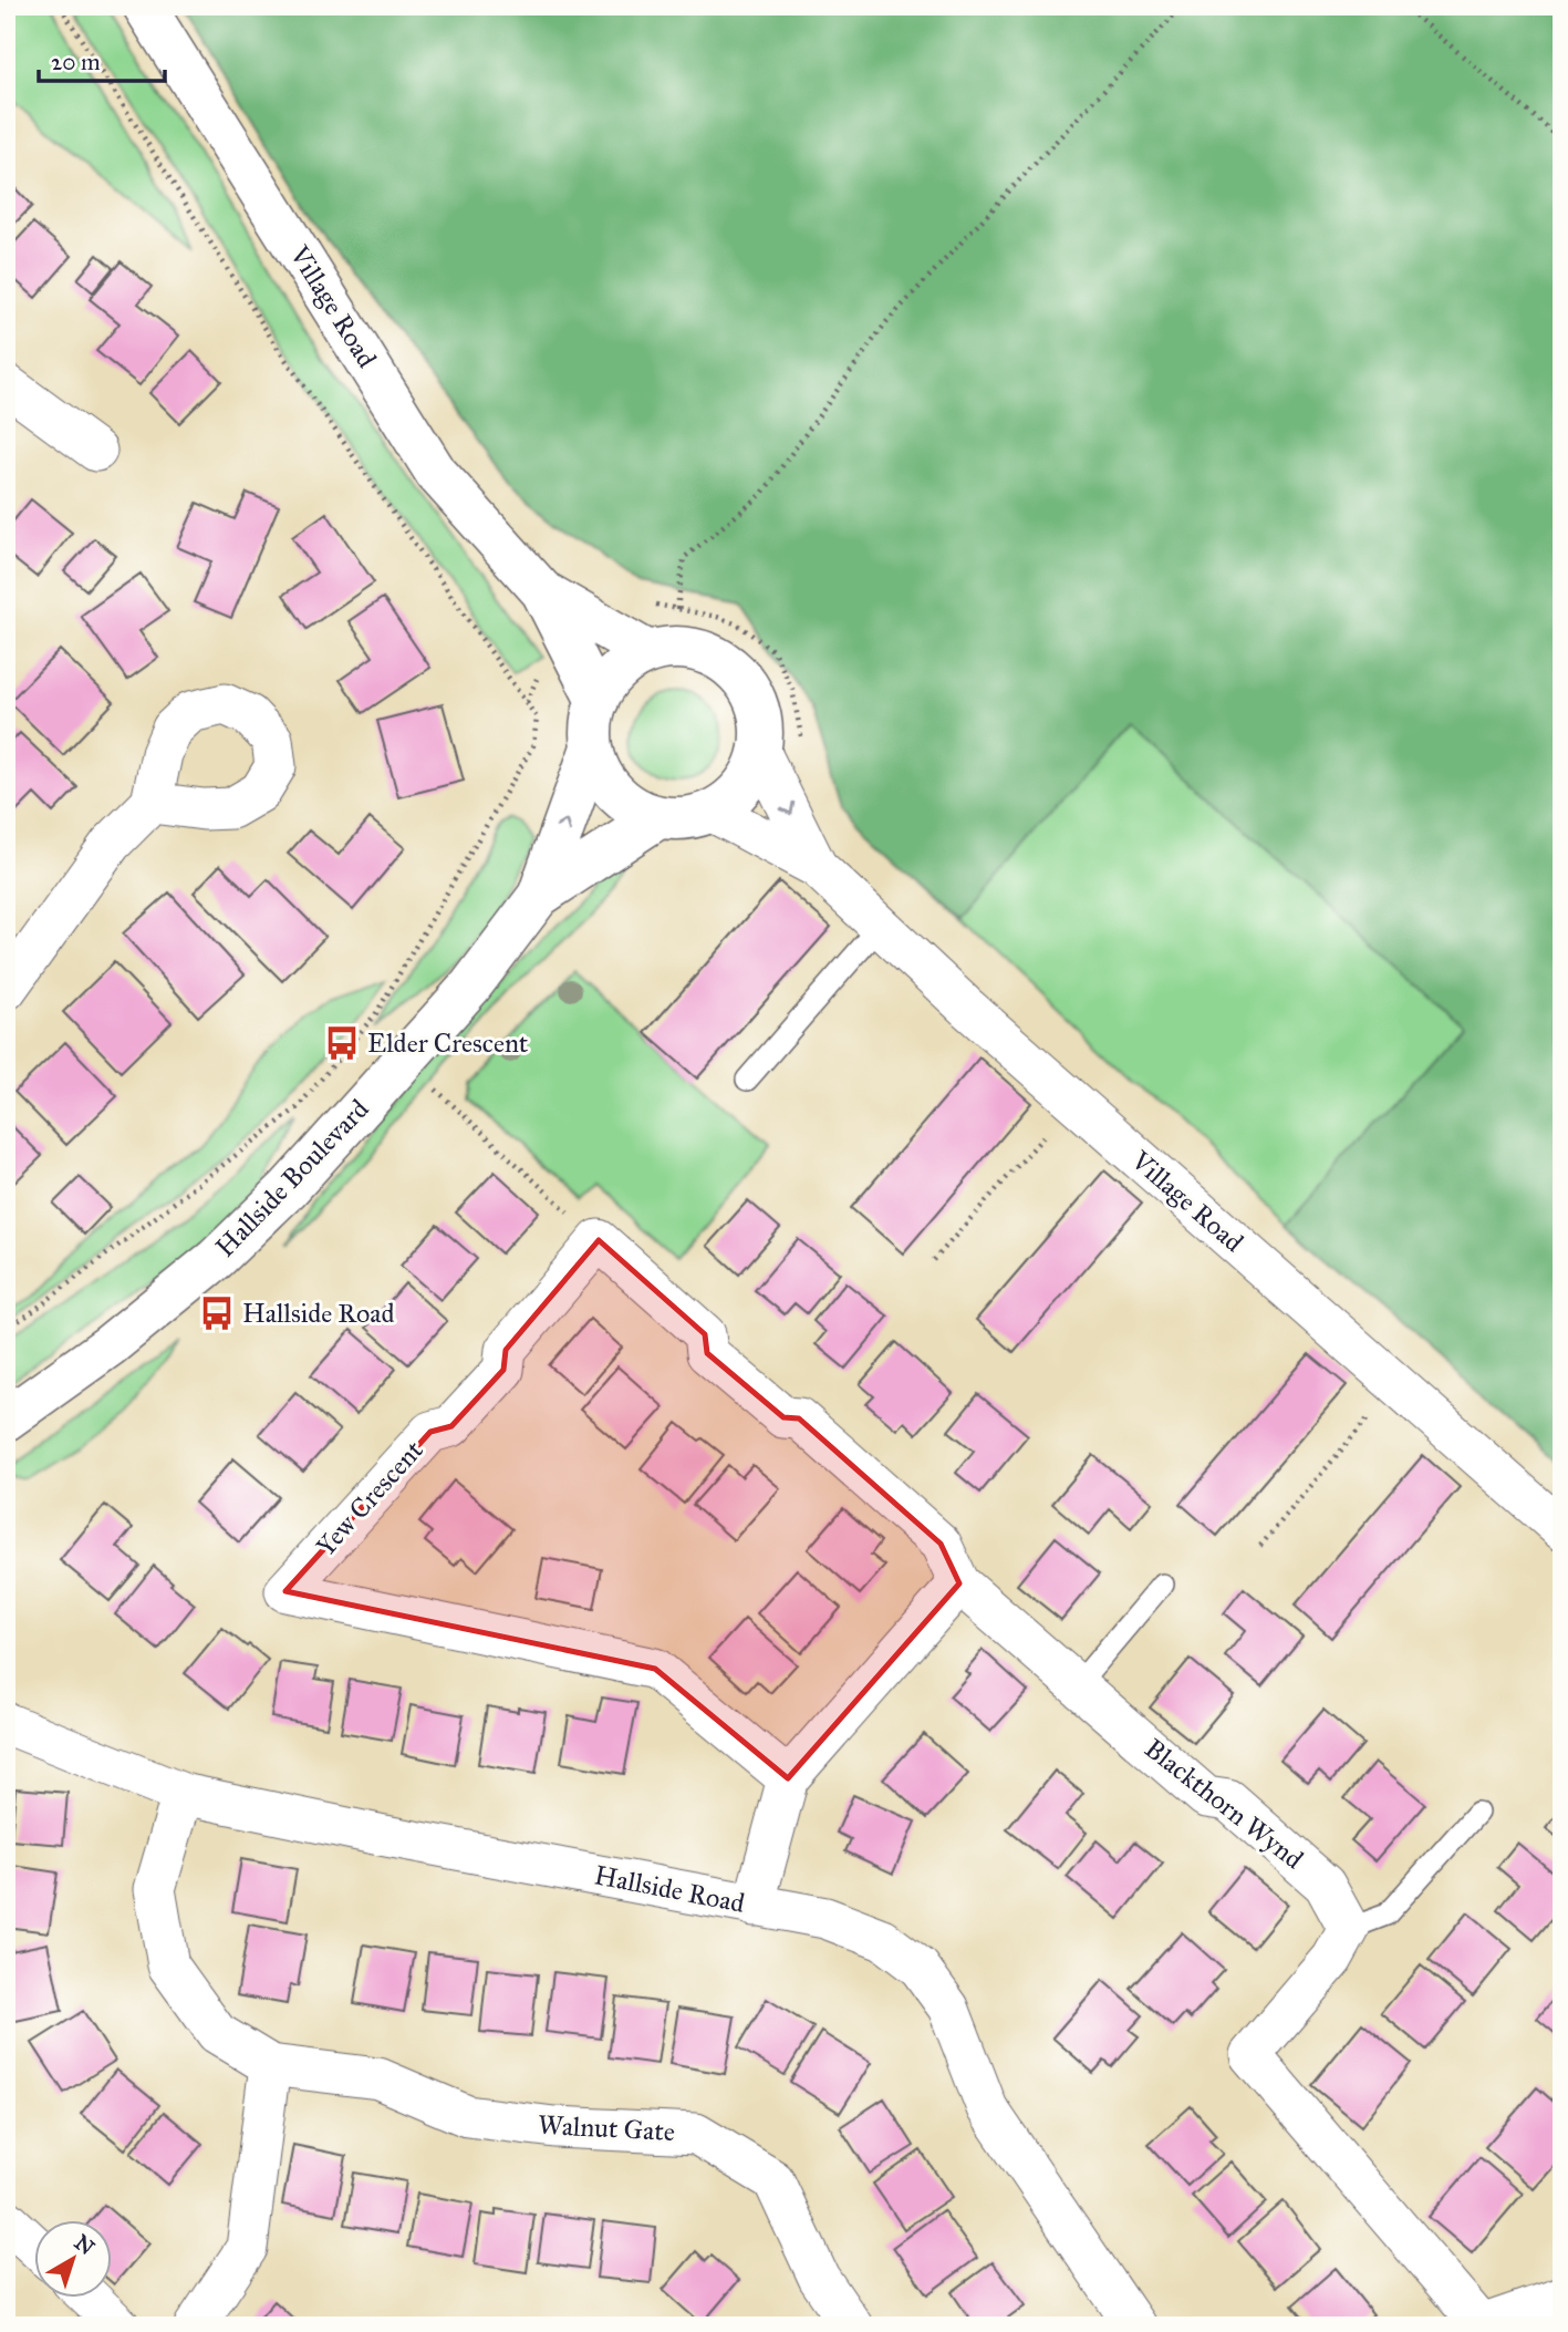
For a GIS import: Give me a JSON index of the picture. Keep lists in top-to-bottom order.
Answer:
{
  "streets": {
    "street": [
      "Village Road",
      "Hallside Boulevard",
      "Yew Crescent",
      "Blackthorn Wynd",
      "Hallside Road",
      "Walnut Gate"
    ]
  },
  "crossings": [
    ["Village Road", "Hallside Boulevard"],
    ["Hallside Road", "Walnut Gate"]
  ],
  "places": {
    "bus stop": ["Elder Crescent", "Hallside Road"]
  },
  "scale_bar": "20 m",
  "north": "top right"
}
